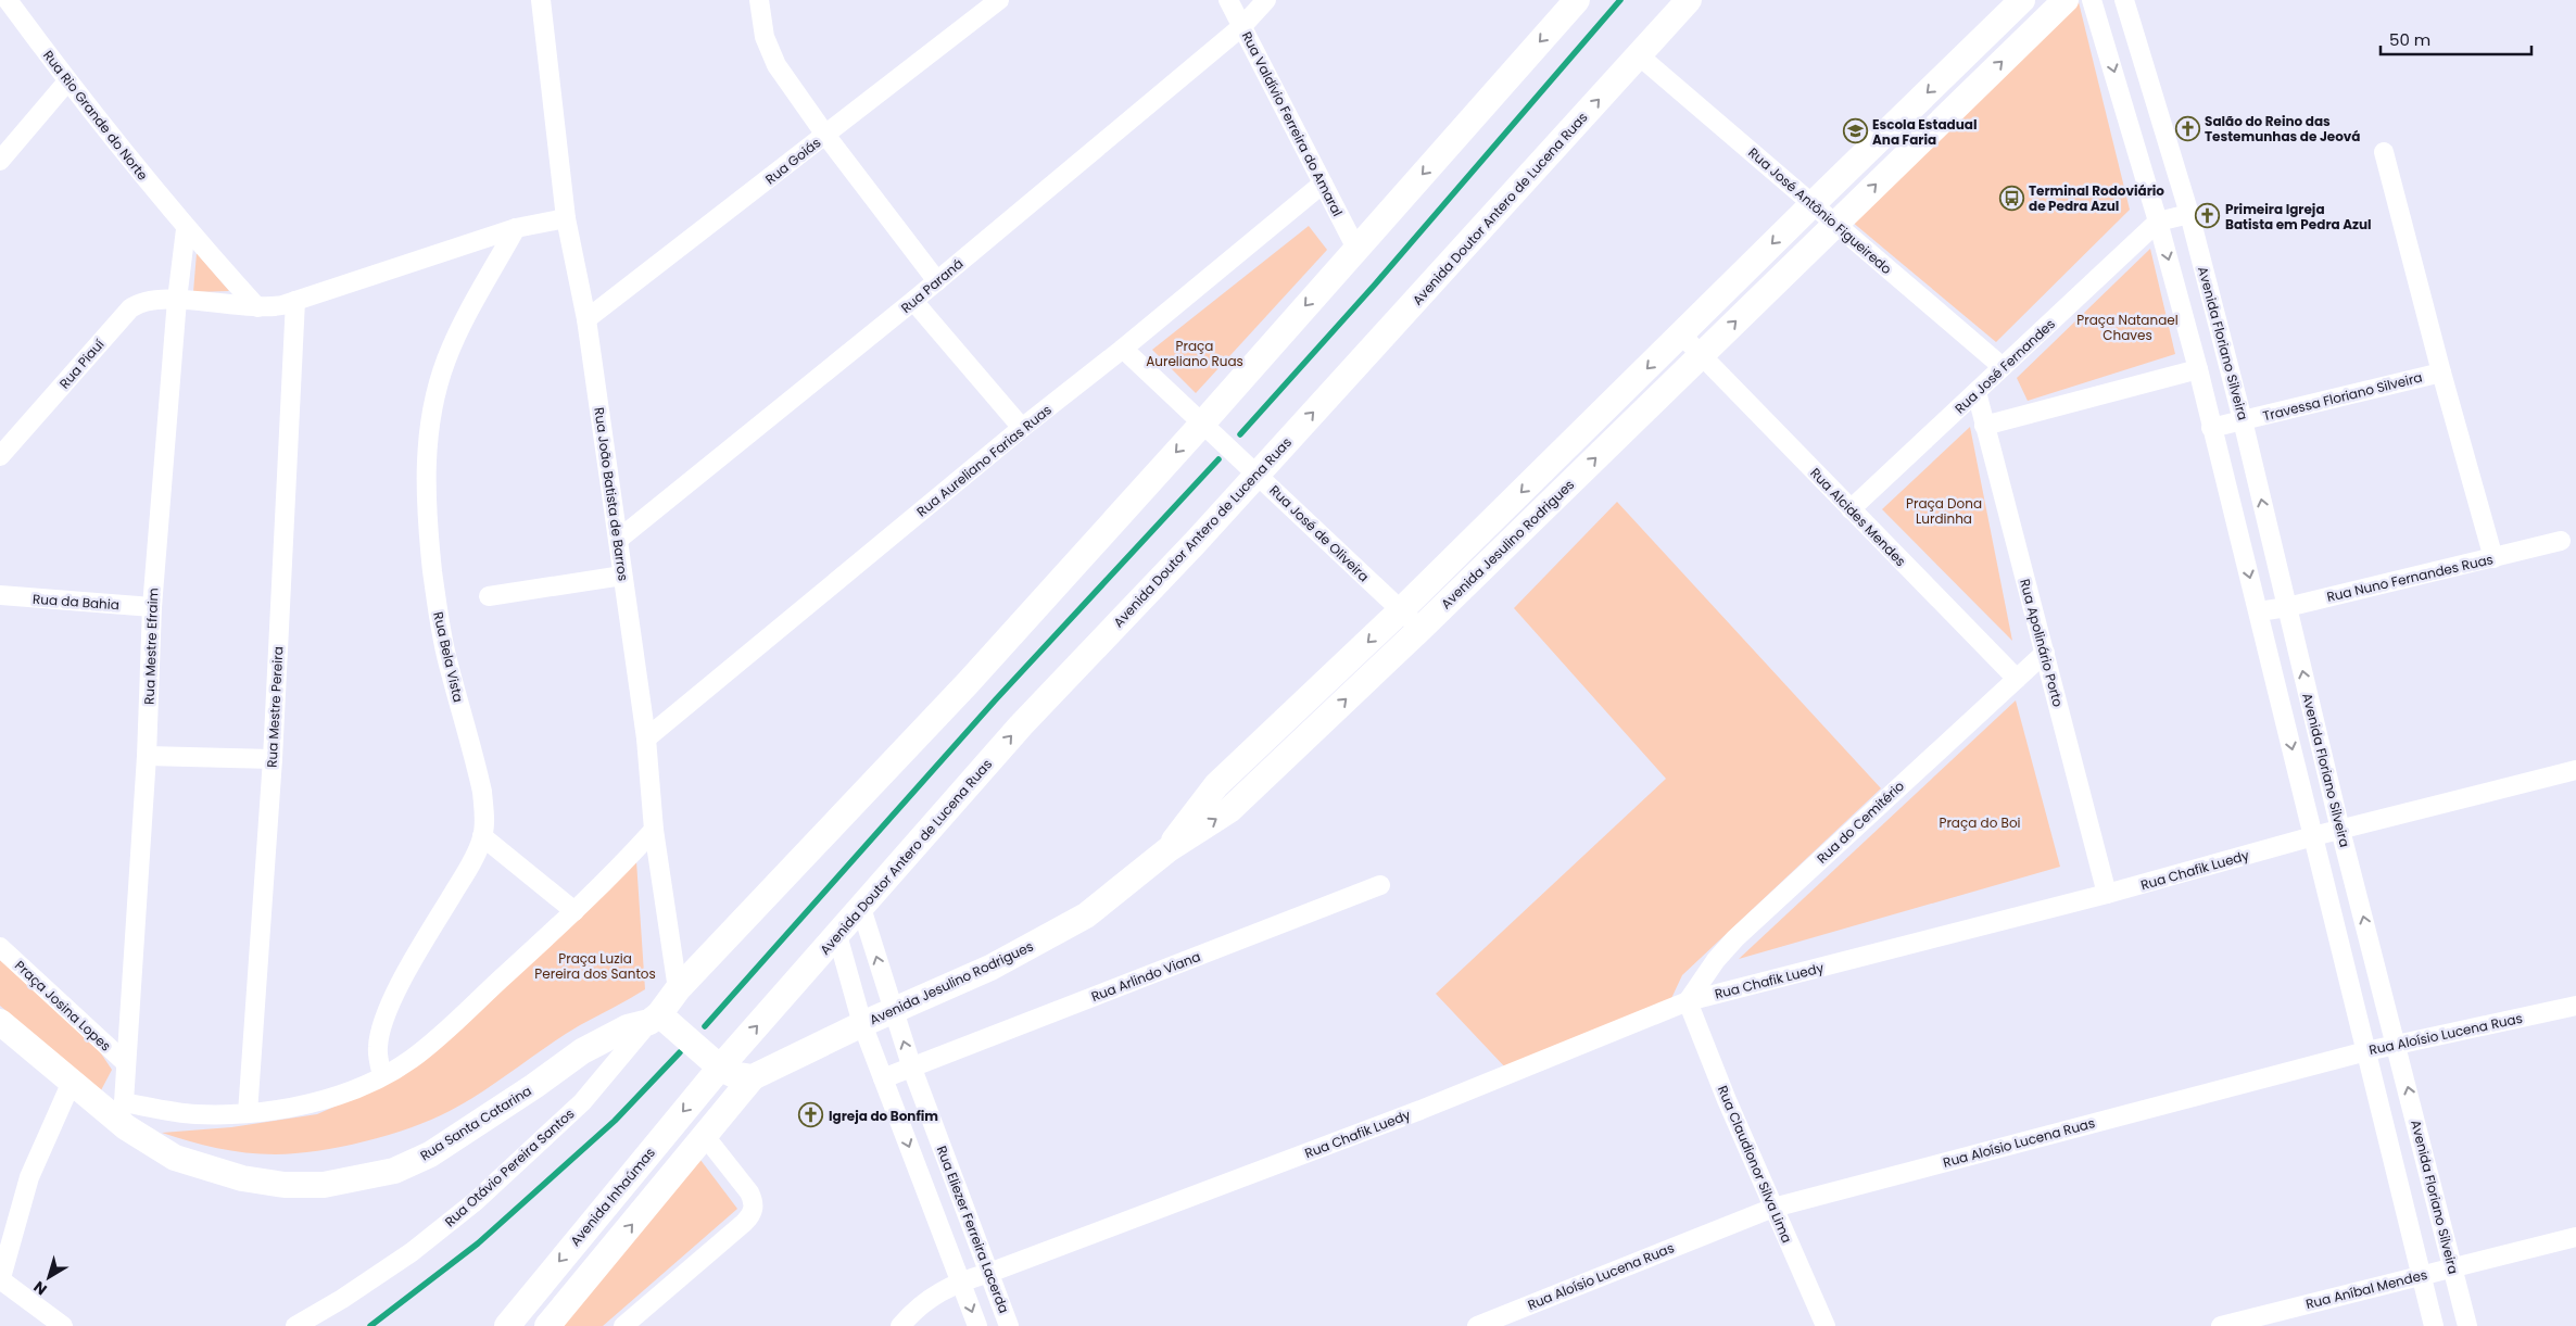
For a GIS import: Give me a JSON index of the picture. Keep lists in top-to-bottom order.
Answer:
{
  "streets": {
    "main road": [
      "Avenida Doutor Antero de Lucena Ruas",
      "Avenida Jesulino Rodrigues",
      "Rua Santa Catarina",
      "Avenida Inhaúmas"
    ],
    "street": [
      "Rua Rio Grande do Norte",
      "Rua Valdívio Ferreira do Amaral",
      "Rua Goiás",
      "Rua José Antônio Figueiredo",
      "Rua Paraná",
      "Avenida Floriano Silveira",
      "Rua Piauí",
      "Rua José Fernandes",
      "Travessa Floriano Silveira",
      "Rua Aureliano Farias Ruas",
      "Rua João Batista de Barros",
      "Rua Alcides Mendes",
      "Rua José de Oliveira",
      "Rua Nuno Fernandes Ruas",
      "Rua da Bahia",
      "Rua Apolinário Porto",
      "Rua Mestre Efraim",
      "Rua Bela Vista",
      "Rua Mestre Pereira",
      "Rua do Cemitério",
      "Rua Chafik Luedy",
      "Rua Arlindo Viana",
      "Praça Josina Lopes",
      "Rua Aloísio Lucena Ruas",
      "Rua Claudionor Silva Lima",
      "Rua Otávio Pereira Santos",
      "Rua Eliezer Ferreira Lacerda",
      "Rua Aníbal Mendes"
    ]
  },
  "crossings": [
    ["Rua Rio Grande do Norte", "Rua Piauí"],
    ["Rua Rio Grande do Norte", "Rua Mestre Efraim"],
    ["Rua Valdívio Ferreira do Amaral", "Rua Paraná"],
    ["Rua Valdívio Ferreira do Amaral", "Rua Aureliano Farias Ruas"],
    ["Rua Goiás", "Rua João Batista de Barros"],
    ["Avenida Doutor Antero de Lucena Ruas", "Rua José Antônio Figueiredo"],
    ["Avenida Doutor Antero de Lucena Ruas", "Rua José de Oliveira"],
    ["Avenida Doutor Antero de Lucena Ruas", "Avenida Inhaúmas"],
    ["Avenida Doutor Antero de Lucena Ruas", "Rua Eliezer Ferreira Lacerda"],
    ["Rua José Antônio Figueiredo", "Rua José Fernandes"],
    ["Rua José Antônio Figueiredo", "Avenida Jesulino Rodrigues"],
    ["Rua Paraná", "Rua João Batista de Barros"],
    ["Avenida Floriano Silveira", "Rua José Fernandes"],
    ["Avenida Floriano Silveira", "Travessa Floriano Silveira"],
    ["Avenida Floriano Silveira", "Rua Nuno Fernandes Ruas"],
    ["Avenida Floriano Silveira", "Rua Chafik Luedy"],
    ["Avenida Floriano Silveira", "Rua Aloísio Lucena Ruas"],
    ["Avenida Floriano Silveira", "Rua Aníbal Mendes"],
    ["Rua Piauí", "Rua Mestre Efraim"],
    ["Rua Piauí", "Rua Mestre Pereira"],
    ["Rua José Fernandes", "Rua Alcides Mendes"],
    ["Rua José Fernandes", "Rua Apolinário Porto"],
    ["Rua Aureliano Farias Ruas", "Rua João Batista de Barros"],
    ["Rua Aureliano Farias Ruas", "Rua José de Oliveira"],
    ["Rua Alcides Mendes", "Avenida Jesulino Rodrigues"],
    ["Rua Alcides Mendes", "Rua do Cemitério"],
    ["Rua José de Oliveira", "Avenida Jesulino Rodrigues"],
    ["Avenida Jesulino Rodrigues", "Rua Eliezer Ferreira Lacerda"],
    ["Rua da Bahia", "Rua Mestre Efraim"],
    ["Rua Apolinário Porto", "Rua do Cemitério"],
    ["Rua Apolinário Porto", "Rua Chafik Luedy"],
    ["Rua Mestre Efraim", "Praça Josina Lopes"],
    ["Rua Mestre Efraim", "Rua Santa Catarina"],
    ["Rua do Cemitério", "Rua Chafik Luedy"],
    ["Rua do Cemitério", "Rua Claudionor Silva Lima"],
    ["Rua Chafik Luedy", "Rua Claudionor Silva Lima"],
    ["Rua Chafik Luedy", "Rua Eliezer Ferreira Lacerda"],
    ["Rua Arlindo Viana", "Rua Eliezer Ferreira Lacerda"],
    ["Rua Aloísio Lucena Ruas", "Rua Claudionor Silva Lima"],
    ["Rua Santa Catarina", "Rua Otávio Pereira Santos"]
  ],
  "parks": [
    "Praça Natanael Chaves",
    "Praça Aureliano Ruas",
    "Praça Dona Lurdinha",
    "Praça do Boi",
    "Praça Luzia Pereira dos Santos"
  ],
  "places": {
    "church": ["Salão do Reino das Testemunhas de Jeová", "Primeira Igreja Batista em Pedra Azul", "Igreja do Bonfim"],
    "school or university": ["Escola Estadual Ana Faria"],
    "bus stop": ["Terminal Rodoviário de Pedra Azul"]
  },
  "scale_bar": "50 m",
  "north": "bottom left"
}
